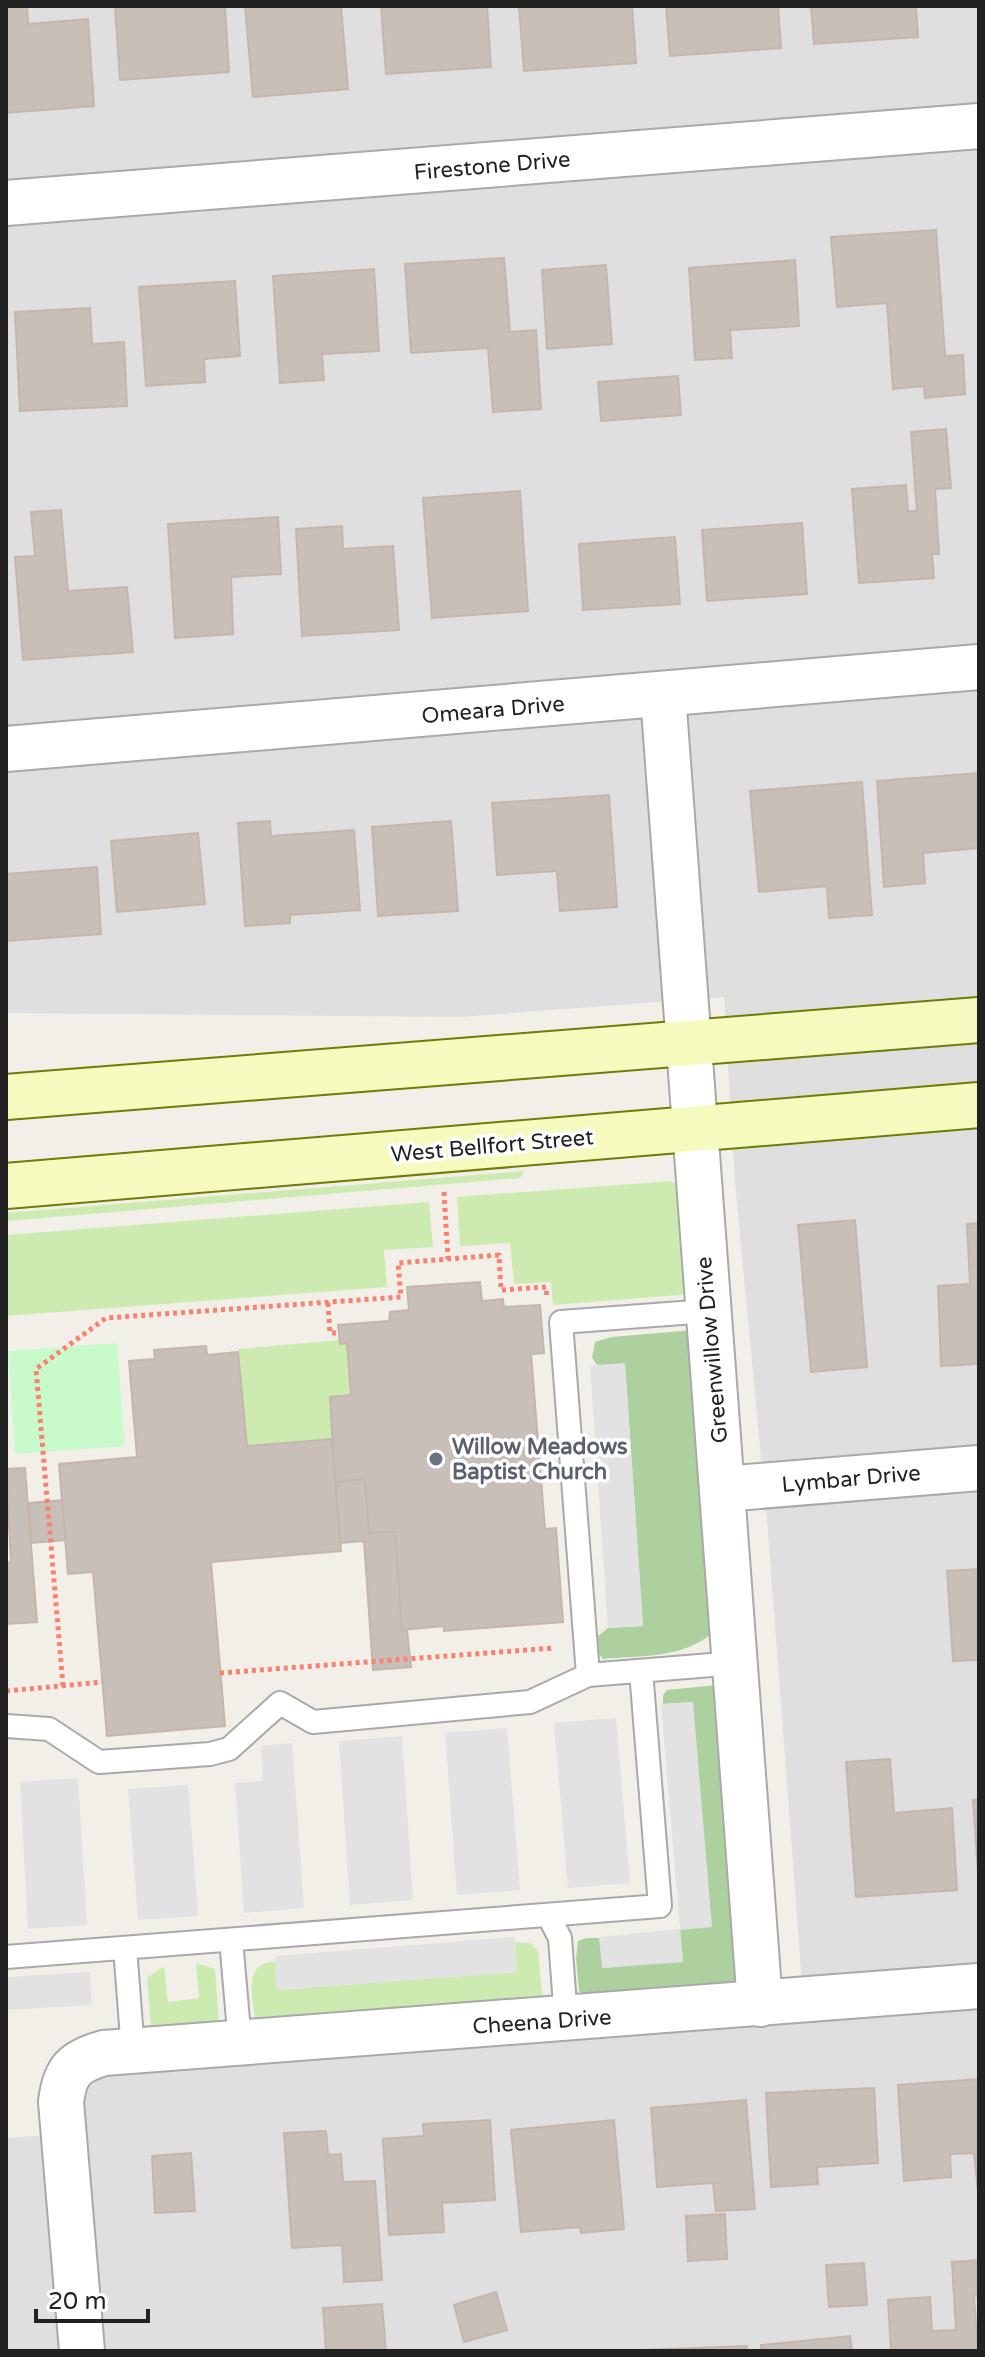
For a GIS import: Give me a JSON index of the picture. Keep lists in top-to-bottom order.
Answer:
{
  "streets": {
    "main road": ["West Bellfort Street"],
    "street": [
      "Firestone Drive",
      "Omeara Drive",
      "Greenwillow Drive",
      "Lymbar Drive",
      "Cheena Drive"
    ]
  },
  "crossings": [
    ["Omeara Drive", "Greenwillow Drive"],
    ["West Bellfort Street", "Greenwillow Drive"],
    ["Greenwillow Drive", "Lymbar Drive"],
    ["Greenwillow Drive", "Cheena Drive"]
  ],
  "places": ["Willow Meadows Baptist Church"],
  "scale_bar": "20 m"
}
